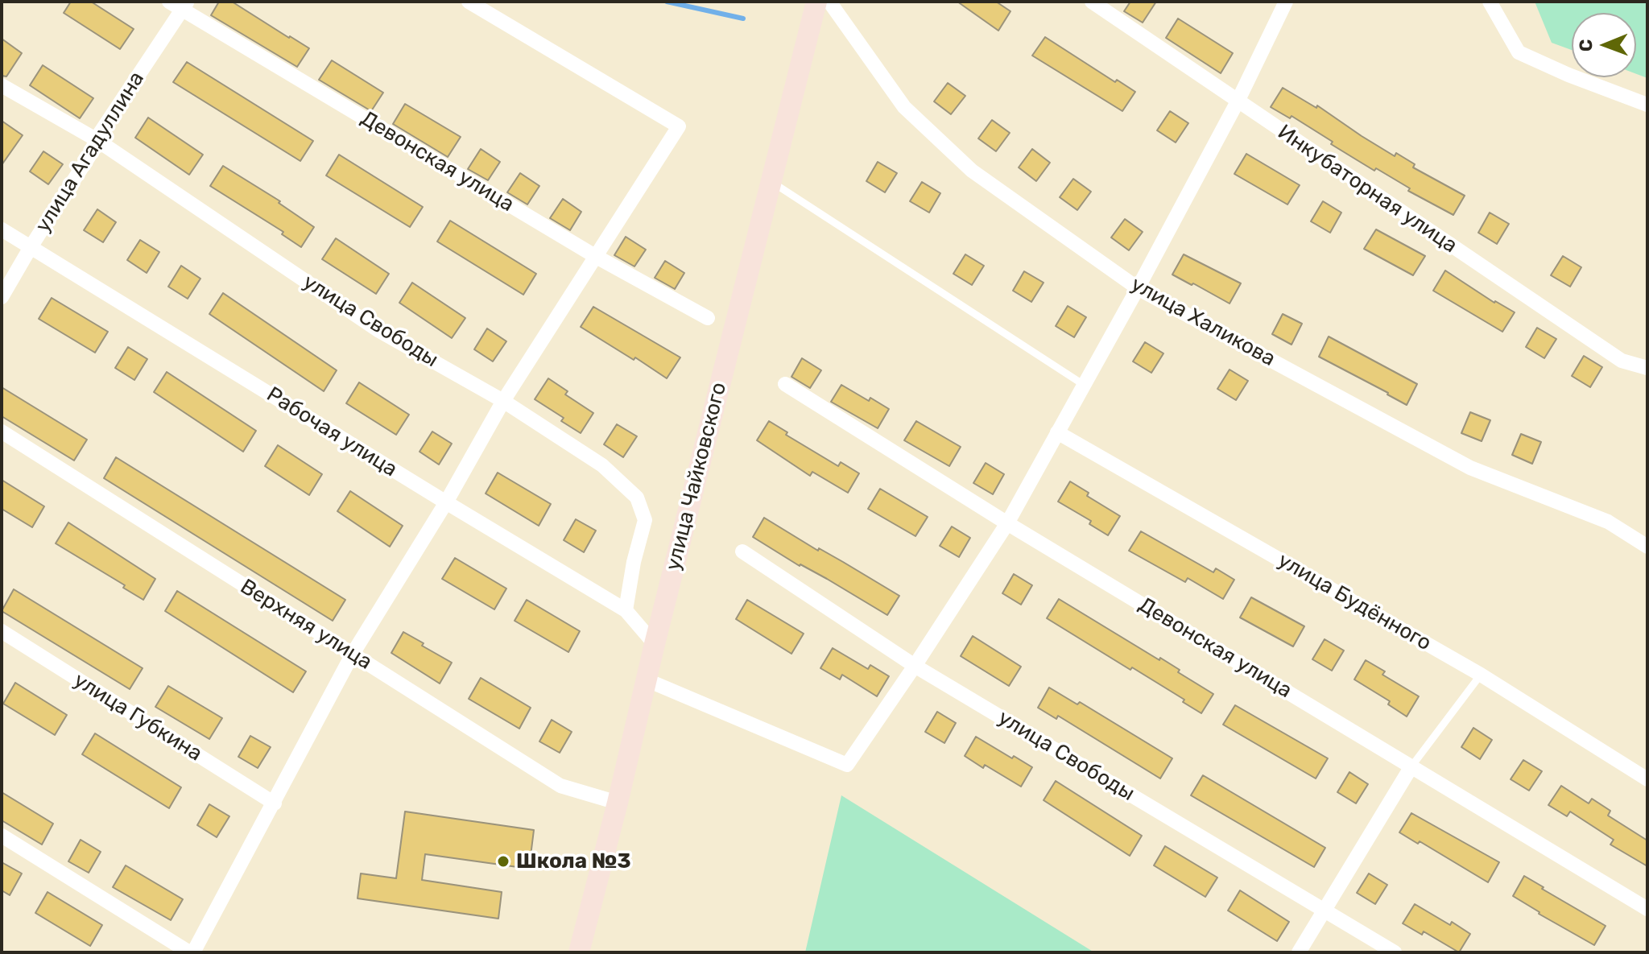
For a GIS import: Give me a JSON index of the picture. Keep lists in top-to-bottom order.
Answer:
{
  "streets": {
    "main road": ["улица Чайковского"],
    "street": [
      "улица Агадуллина",
      "Девонская улица",
      "Инкубаторная улица",
      "улица Свободы",
      "улица Халикова",
      "Рабочая улица",
      "улица Будённого",
      "Верхняя улица",
      "улица Губкина"
    ]
  },
  "crossings": [
    ["улица Агадуллина", "Девонская улица"],
    ["улица Агадуллина", "улица Свободы"],
    ["улица Агадуллина", "Рабочая улица"],
    ["улица Свободы", "Рабочая улица"],
    ["Рабочая улица", "улица Чайковского"],
    ["улица Чайковского", "Верхняя улица"]
  ],
  "places": ["Школа №3"],
  "north": "left"
}
